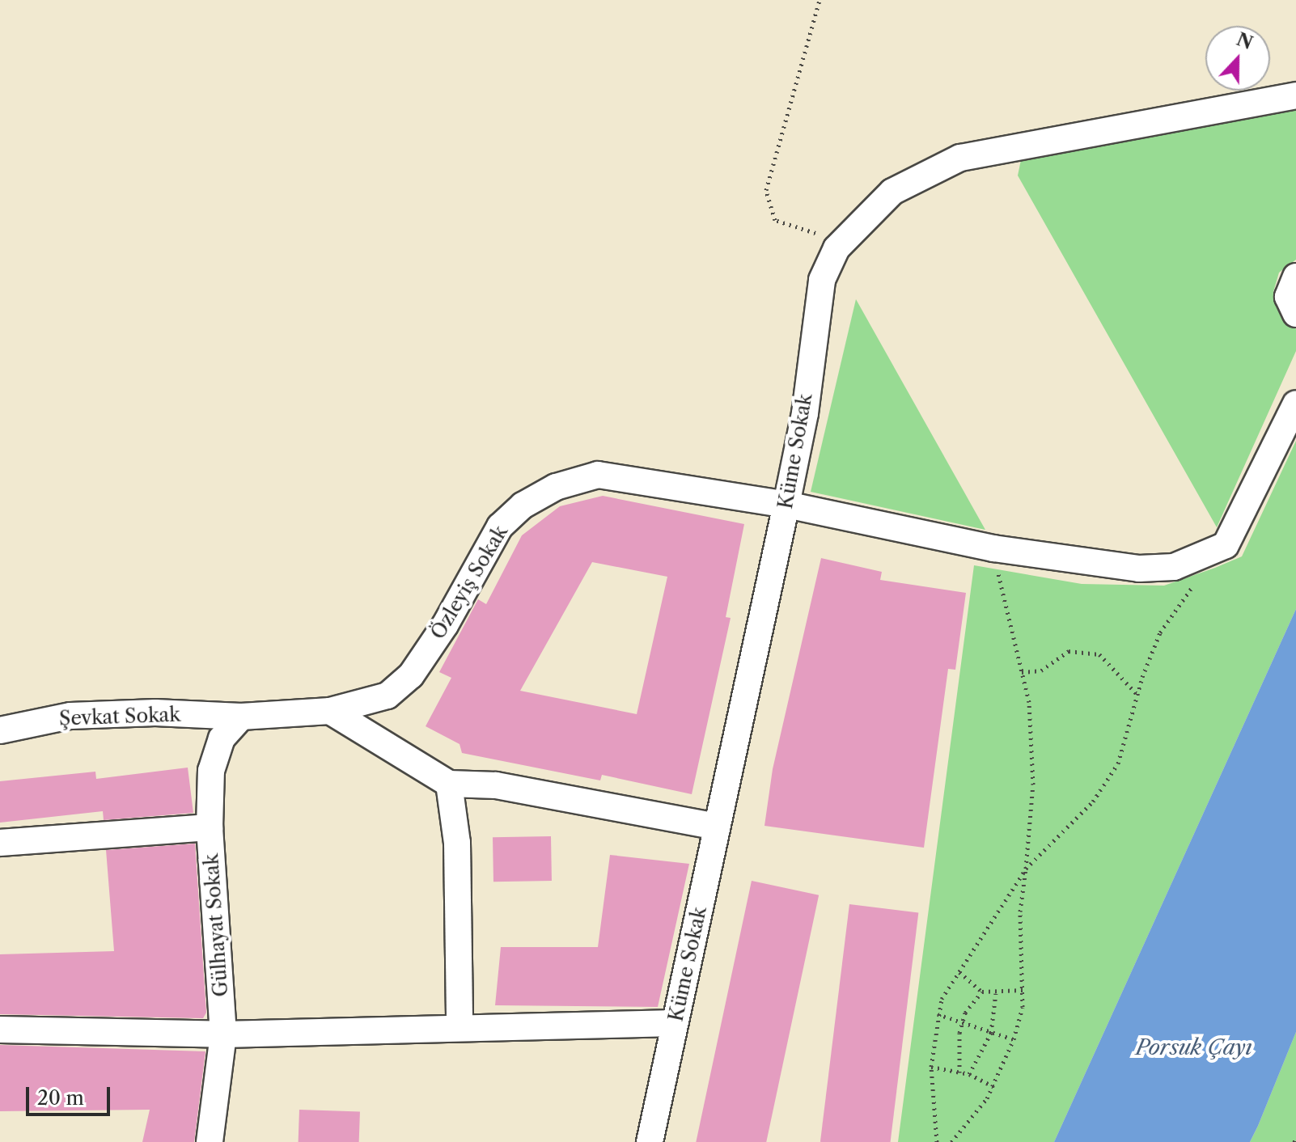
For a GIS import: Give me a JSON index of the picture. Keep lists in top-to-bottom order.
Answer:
{
  "streets": {
    "street": [
      "Küme Sokak",
      "Özleyiş Sokak",
      "Şevkat Sokak",
      "Gülhayat Sokak"
    ]
  },
  "crossings": [
    ["Küme Sokak", "Özleyiş Sokak"],
    ["Özleyiş Sokak", "Şevkat Sokak"],
    ["Özleyiş Sokak", "Gülhayat Sokak"],
    ["Şevkat Sokak", "Gülhayat Sokak"]
  ],
  "water": ["Porsuk Çayı"],
  "scale_bar": "20 m",
  "north": "top"
}
